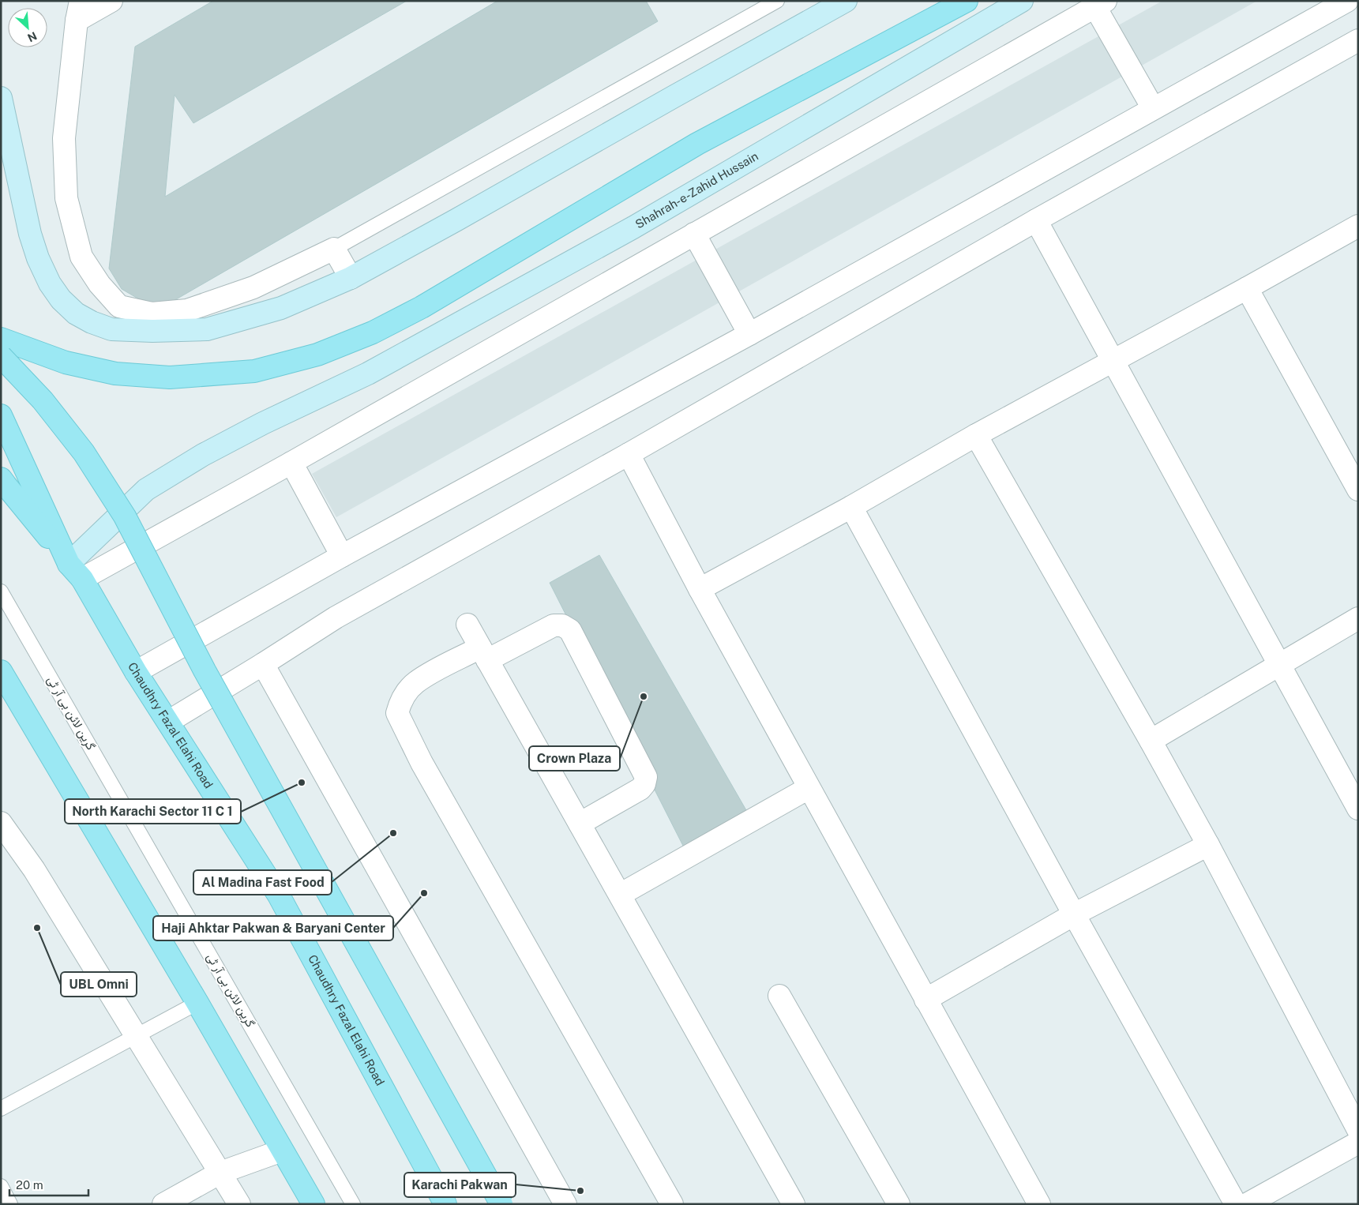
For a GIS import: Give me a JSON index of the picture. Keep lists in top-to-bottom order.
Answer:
{
  "streets": {
    "main road": ["Shahrah-e-Zahid Hussain", "Chaudhry Fazal Elahi Road"],
    "lane": ["گرین لائن بی آر ٹی"]
  },
  "crossings": [
    ["Shahrah-e-Zahid Hussain", "Chaudhry Fazal Elahi Road"]
  ],
  "places": [
    "Crown Plaza",
    "North Karachi Sector 11 C 1",
    "Al Madina Fast Food",
    "Haji Ahktar Pakwan & Baryani Center",
    "UBL Omni",
    "Karachi Pakwan"
  ],
  "scale_bar": "20 m",
  "north": "bottom right"
}
